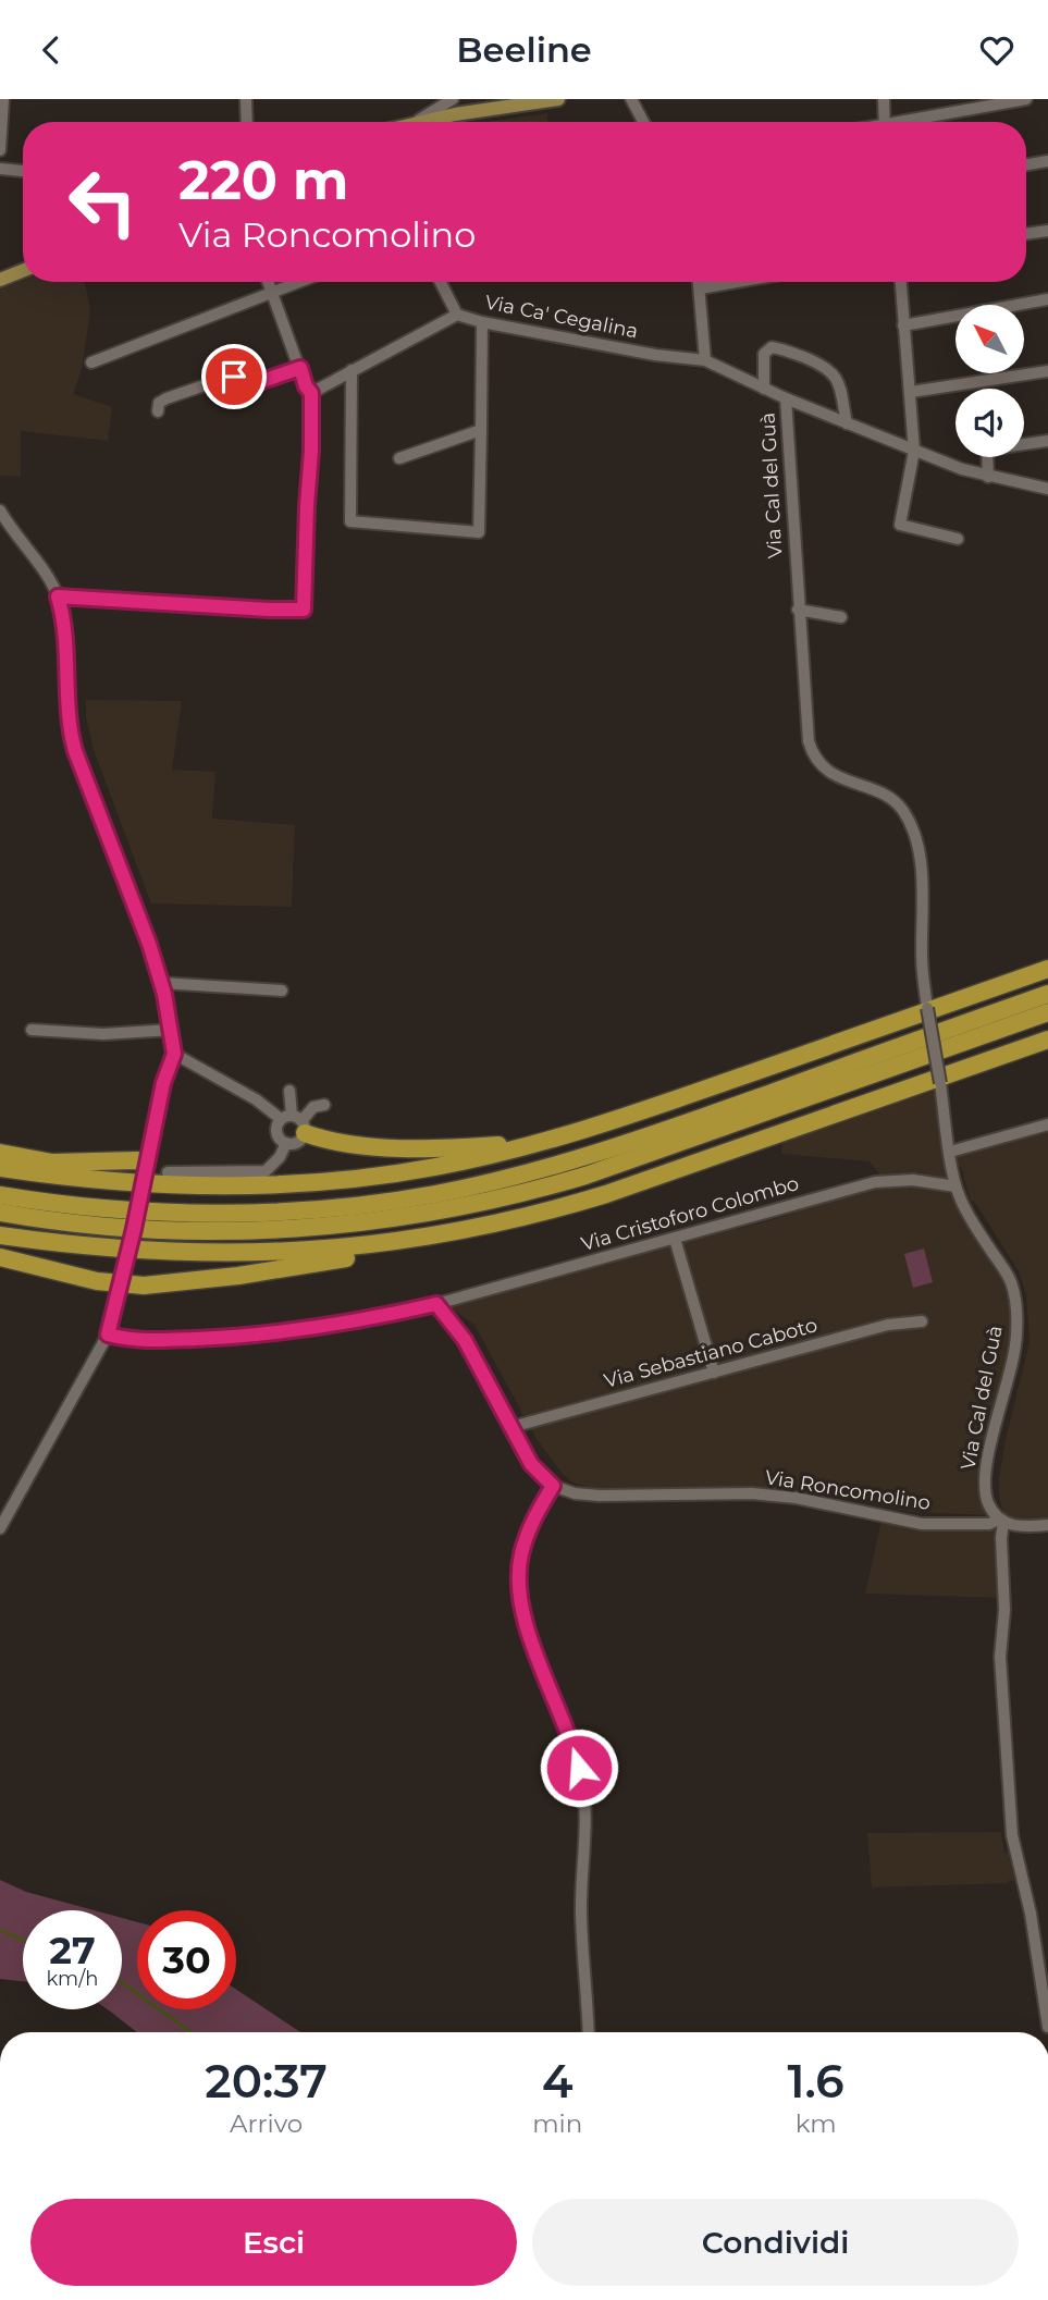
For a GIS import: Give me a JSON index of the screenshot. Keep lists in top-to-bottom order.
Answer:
{
  "streets": {
    "street": [
      "Via Ca' Cegalina",
      "Via Cal del Guà",
      "Via Cristoforo Colombo",
      "Via Sebastiano Caboto",
      "Via Roncomolino"
    ]
  },
  "crossings": [
    ["Via Ca' Cegalina", "Via Cal del Guà"],
    ["Via Cal del Guà", "Via Cristoforo Colombo"],
    ["Via Cal del Guà", "Via Roncomolino"]
  ],
  "north": "top left",
  "page": {
    "header": "Beeline",
    "turn": ["220 m", "Via Roncomolino"],
    "speed": "27 km/h",
    "limit": "30",
    "eta": [
      "20:37",
      "Arrivo",
      "4",
      "min",
      "1.6",
      "km"
    ],
    "buttons": ["Esci", "Condividi"]
  }
}
